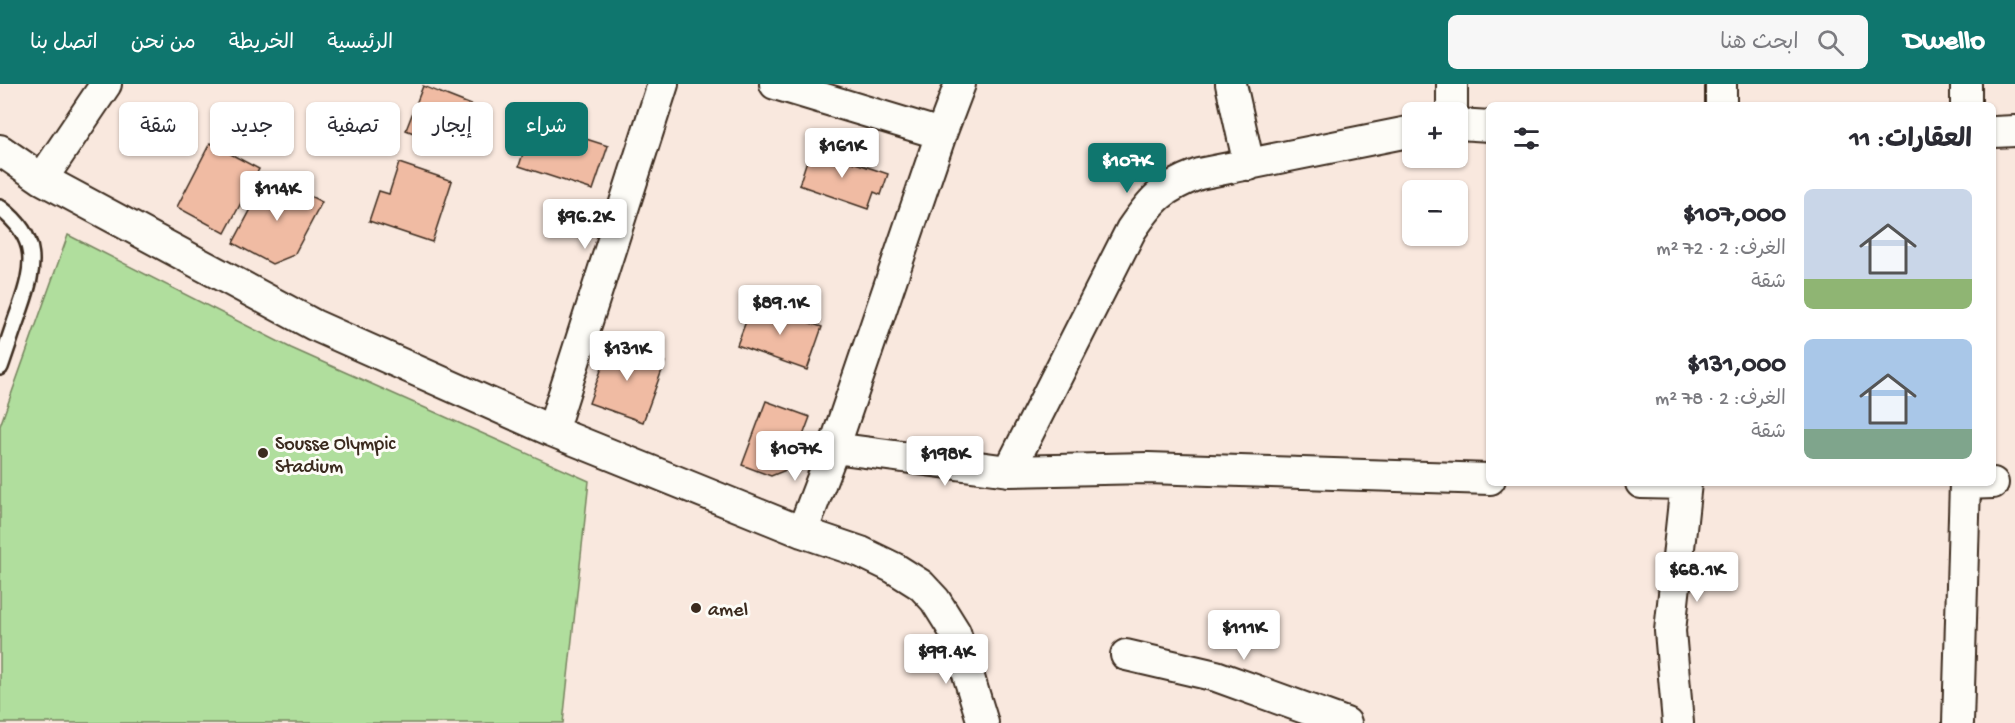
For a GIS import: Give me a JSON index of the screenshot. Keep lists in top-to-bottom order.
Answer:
{
  "places": ["Sousse Olympic Stadium", "amel"],
  "page": {
    "header": "Dwello",
    "search": "ابحث هنا",
    "nav": [
      "الرئيسية",
      "الخريطة",
      "من نحن",
      "اتصل بنا"
    ],
    "map_buttons": ["+", "−"],
    "chip": [
      "شراء",
      "إيجار",
      "تصفية",
      "جديد",
      "شقة"
    ],
    "heading": "العقارات: 11",
    "price": [
      "$161K",
      "$107K",
      "$114K",
      "$96.2K",
      "$89.1K",
      "$131K",
      "$107K",
      "$198K",
      "$68.1K",
      "$111K",
      "$99.4K"
    ],
    "list": [
      {
        "name": "$107,000",
        "note": "الغرف: 2 · 72 m² · شقة"
      },
      {
        "name": "$131,000",
        "note": "الغرف: 2 · 78 m² · شقة"
      }
    ]
  }
}
